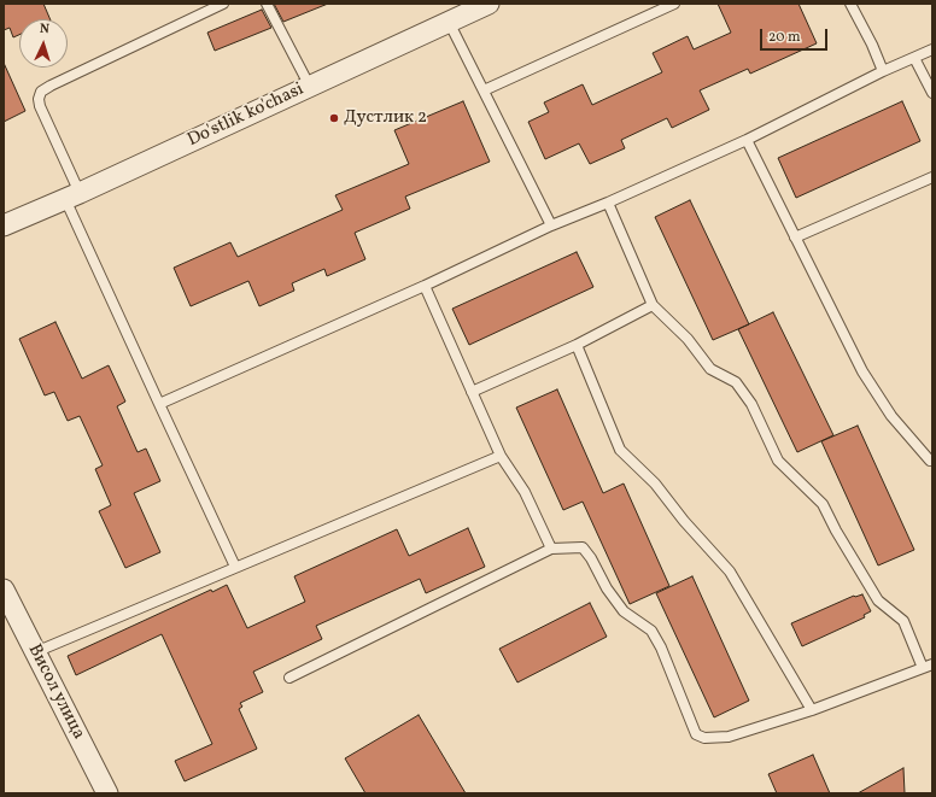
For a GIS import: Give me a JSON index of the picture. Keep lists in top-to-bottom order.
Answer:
{
  "streets": {
    "street": ["Do'stlik ko'chasi", "Висол улица"]
  },
  "places": ["Дустлик 2"],
  "scale_bar": "20 m",
  "north": "top"
}
